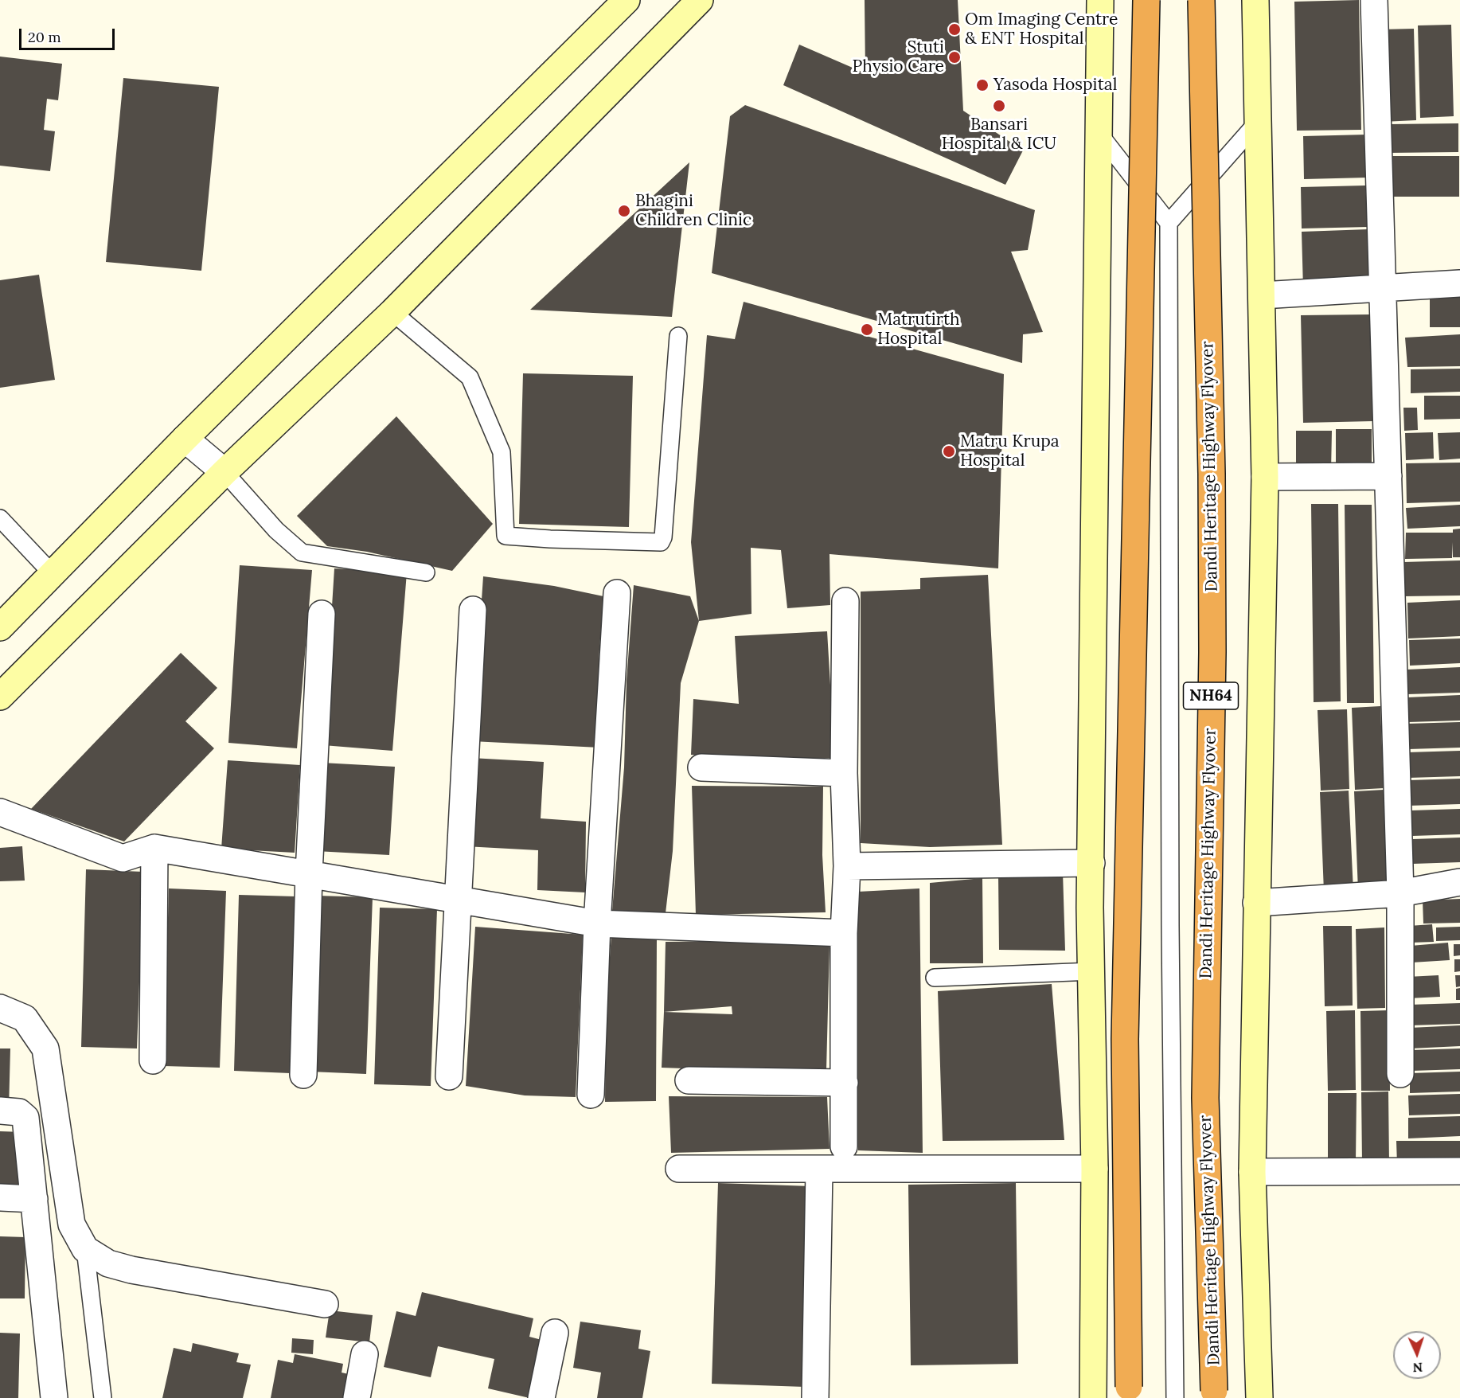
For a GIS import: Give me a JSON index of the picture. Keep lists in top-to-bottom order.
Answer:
{
  "streets": {
    "highway": ["Dandi Heritage Highway Flyover", "NH64"]
  },
  "places": [
    "Om Imaging Centre & ENT Hospital",
    "Stuti Physio Care",
    "Yasoda Hospital",
    "Bansari Hospital & ICU",
    "Bhagini Children Clinic",
    "Matrutirth Hospital",
    "Matru Krupa Hospital"
  ],
  "scale_bar": "20 m",
  "north": "bottom"
}
